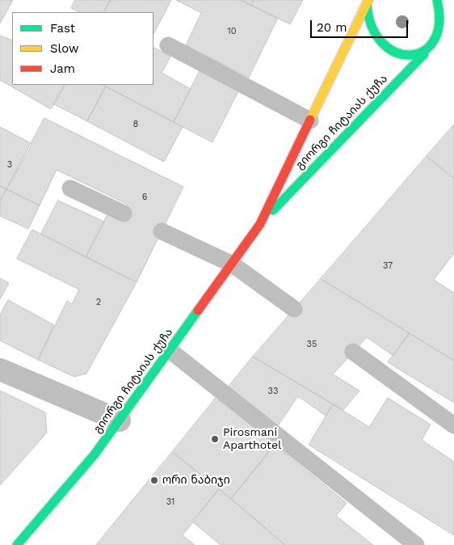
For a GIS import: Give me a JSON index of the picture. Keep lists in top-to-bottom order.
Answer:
{
  "streets": {
    "main road": ["გიორგი ჩიტაიას ქუჩა"]
  },
  "places": ["Pirosmani Aparthotel", "ორი ნაბიჯი"],
  "house_numbers": [
    "10",
    "8",
    "3",
    "6",
    "37",
    "2",
    "35",
    "33",
    "31"
  ],
  "legend": ["Fast", "Slow", "Jam"],
  "scale_bar": "20 m"
}
